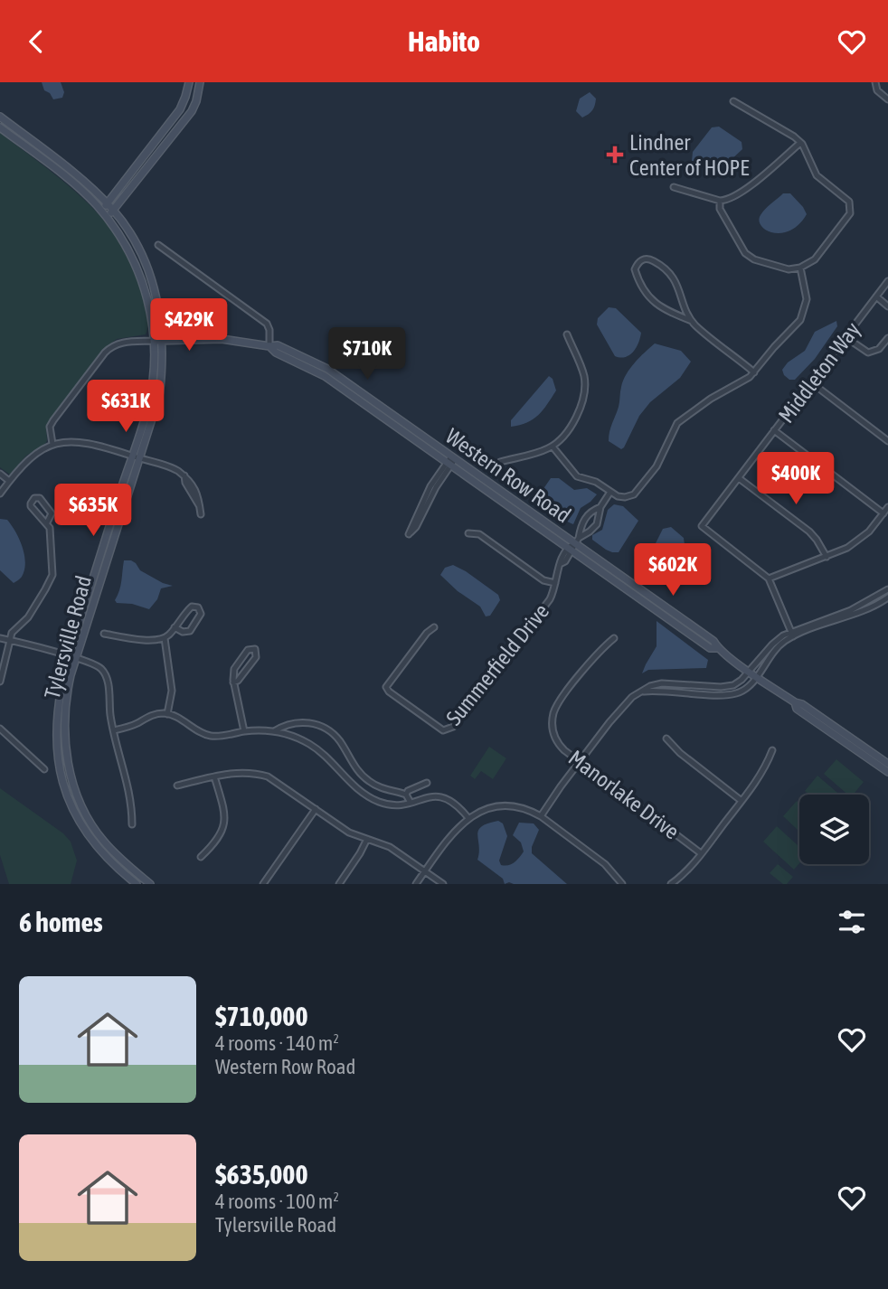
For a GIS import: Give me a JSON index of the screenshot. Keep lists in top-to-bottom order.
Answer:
{
  "streets": {
    "main road": ["Western Row Road", "Tylersville Road"],
    "street": ["Middleton Way", "Summerfield Drive", "Manorlake Drive"]
  },
  "crossings": [
    ["Western Row Road", "Tylersville Road"],
    ["Western Row Road", "Summerfield Drive"]
  ],
  "places": {
    "health": ["Lindner Center of HOPE"]
  },
  "page": {
    "header": "Habito",
    "price": [
      "$429K",
      "$710K",
      "$631K",
      "$400K",
      "$635K",
      "$602K"
    ],
    "heading": "6 homes",
    "list": [
      {
        "name": "$710,000",
        "note": "4 rooms · 140 m² · Western Row Road"
      },
      {
        "name": "$635,000",
        "note": "4 rooms · 100 m² · Tylersville Road"
      }
    ]
  }
}
